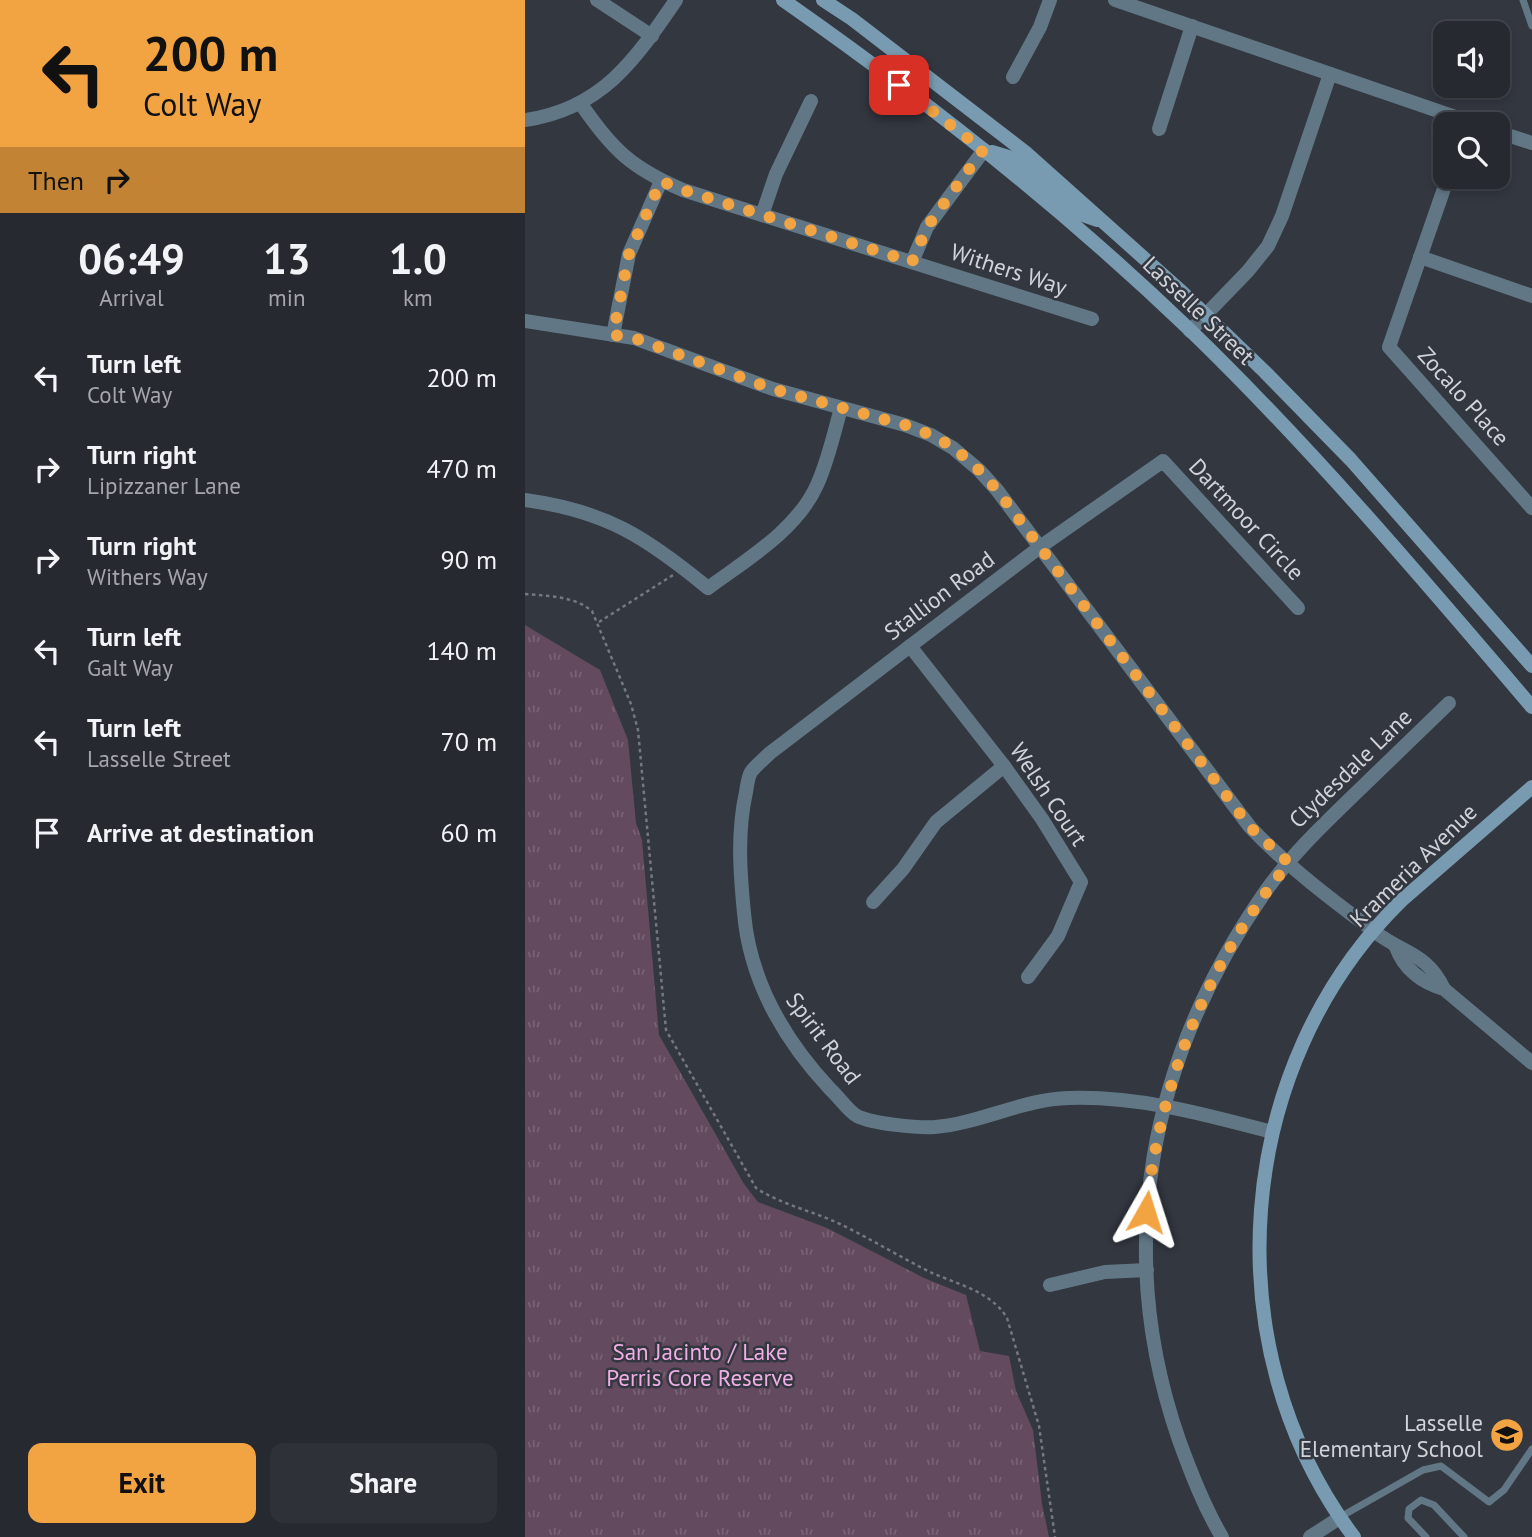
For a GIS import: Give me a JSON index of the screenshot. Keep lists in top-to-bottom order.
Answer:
{
  "streets": {
    "main road": ["Lasselle Street", "Krameria Avenue"],
    "street": [
      "Withers Way",
      "Zocalo Place",
      "Dartmoor Circle",
      "Stallion Road",
      "Clydesdale Lane",
      "Welsh Court",
      "Spirit Road"
    ]
  },
  "crossings": [
    ["Dartmoor Circle", "Stallion Road"],
    ["Stallion Road", "Welsh Court"],
    ["Stallion Road", "Spirit Road"],
    ["Clydesdale Lane", "Spirit Road"],
    ["Krameria Avenue", "Spirit Road"]
  ],
  "parks": ["San Jacinto / Lake Perris Core Reserve"],
  "places": {
    "school or university": ["Lasselle Elementary School"]
  },
  "page": {
    "turn": ["200 m", "Colt Way"],
    "then": "Then",
    "eta": [
      "06:49",
      "Arrival",
      "13",
      "min",
      "1.0",
      "km"
    ],
    "list": [
      {
        "name": "Turn left",
        "note": "Colt Way",
        "value": "200 m"
      },
      {
        "name": "Turn right",
        "note": "Lipizzaner Lane",
        "value": "470 m"
      },
      {
        "name": "Turn right",
        "note": "Withers Way",
        "value": "90 m"
      },
      {
        "name": "Turn left",
        "note": "Galt Way",
        "value": "140 m"
      },
      {
        "name": "Turn left",
        "note": "Lasselle Street",
        "value": "70 m"
      },
      {
        "name": "Arrive at destination",
        "value": "60 m"
      }
    ],
    "buttons": ["Exit", "Share"]
  }
}
